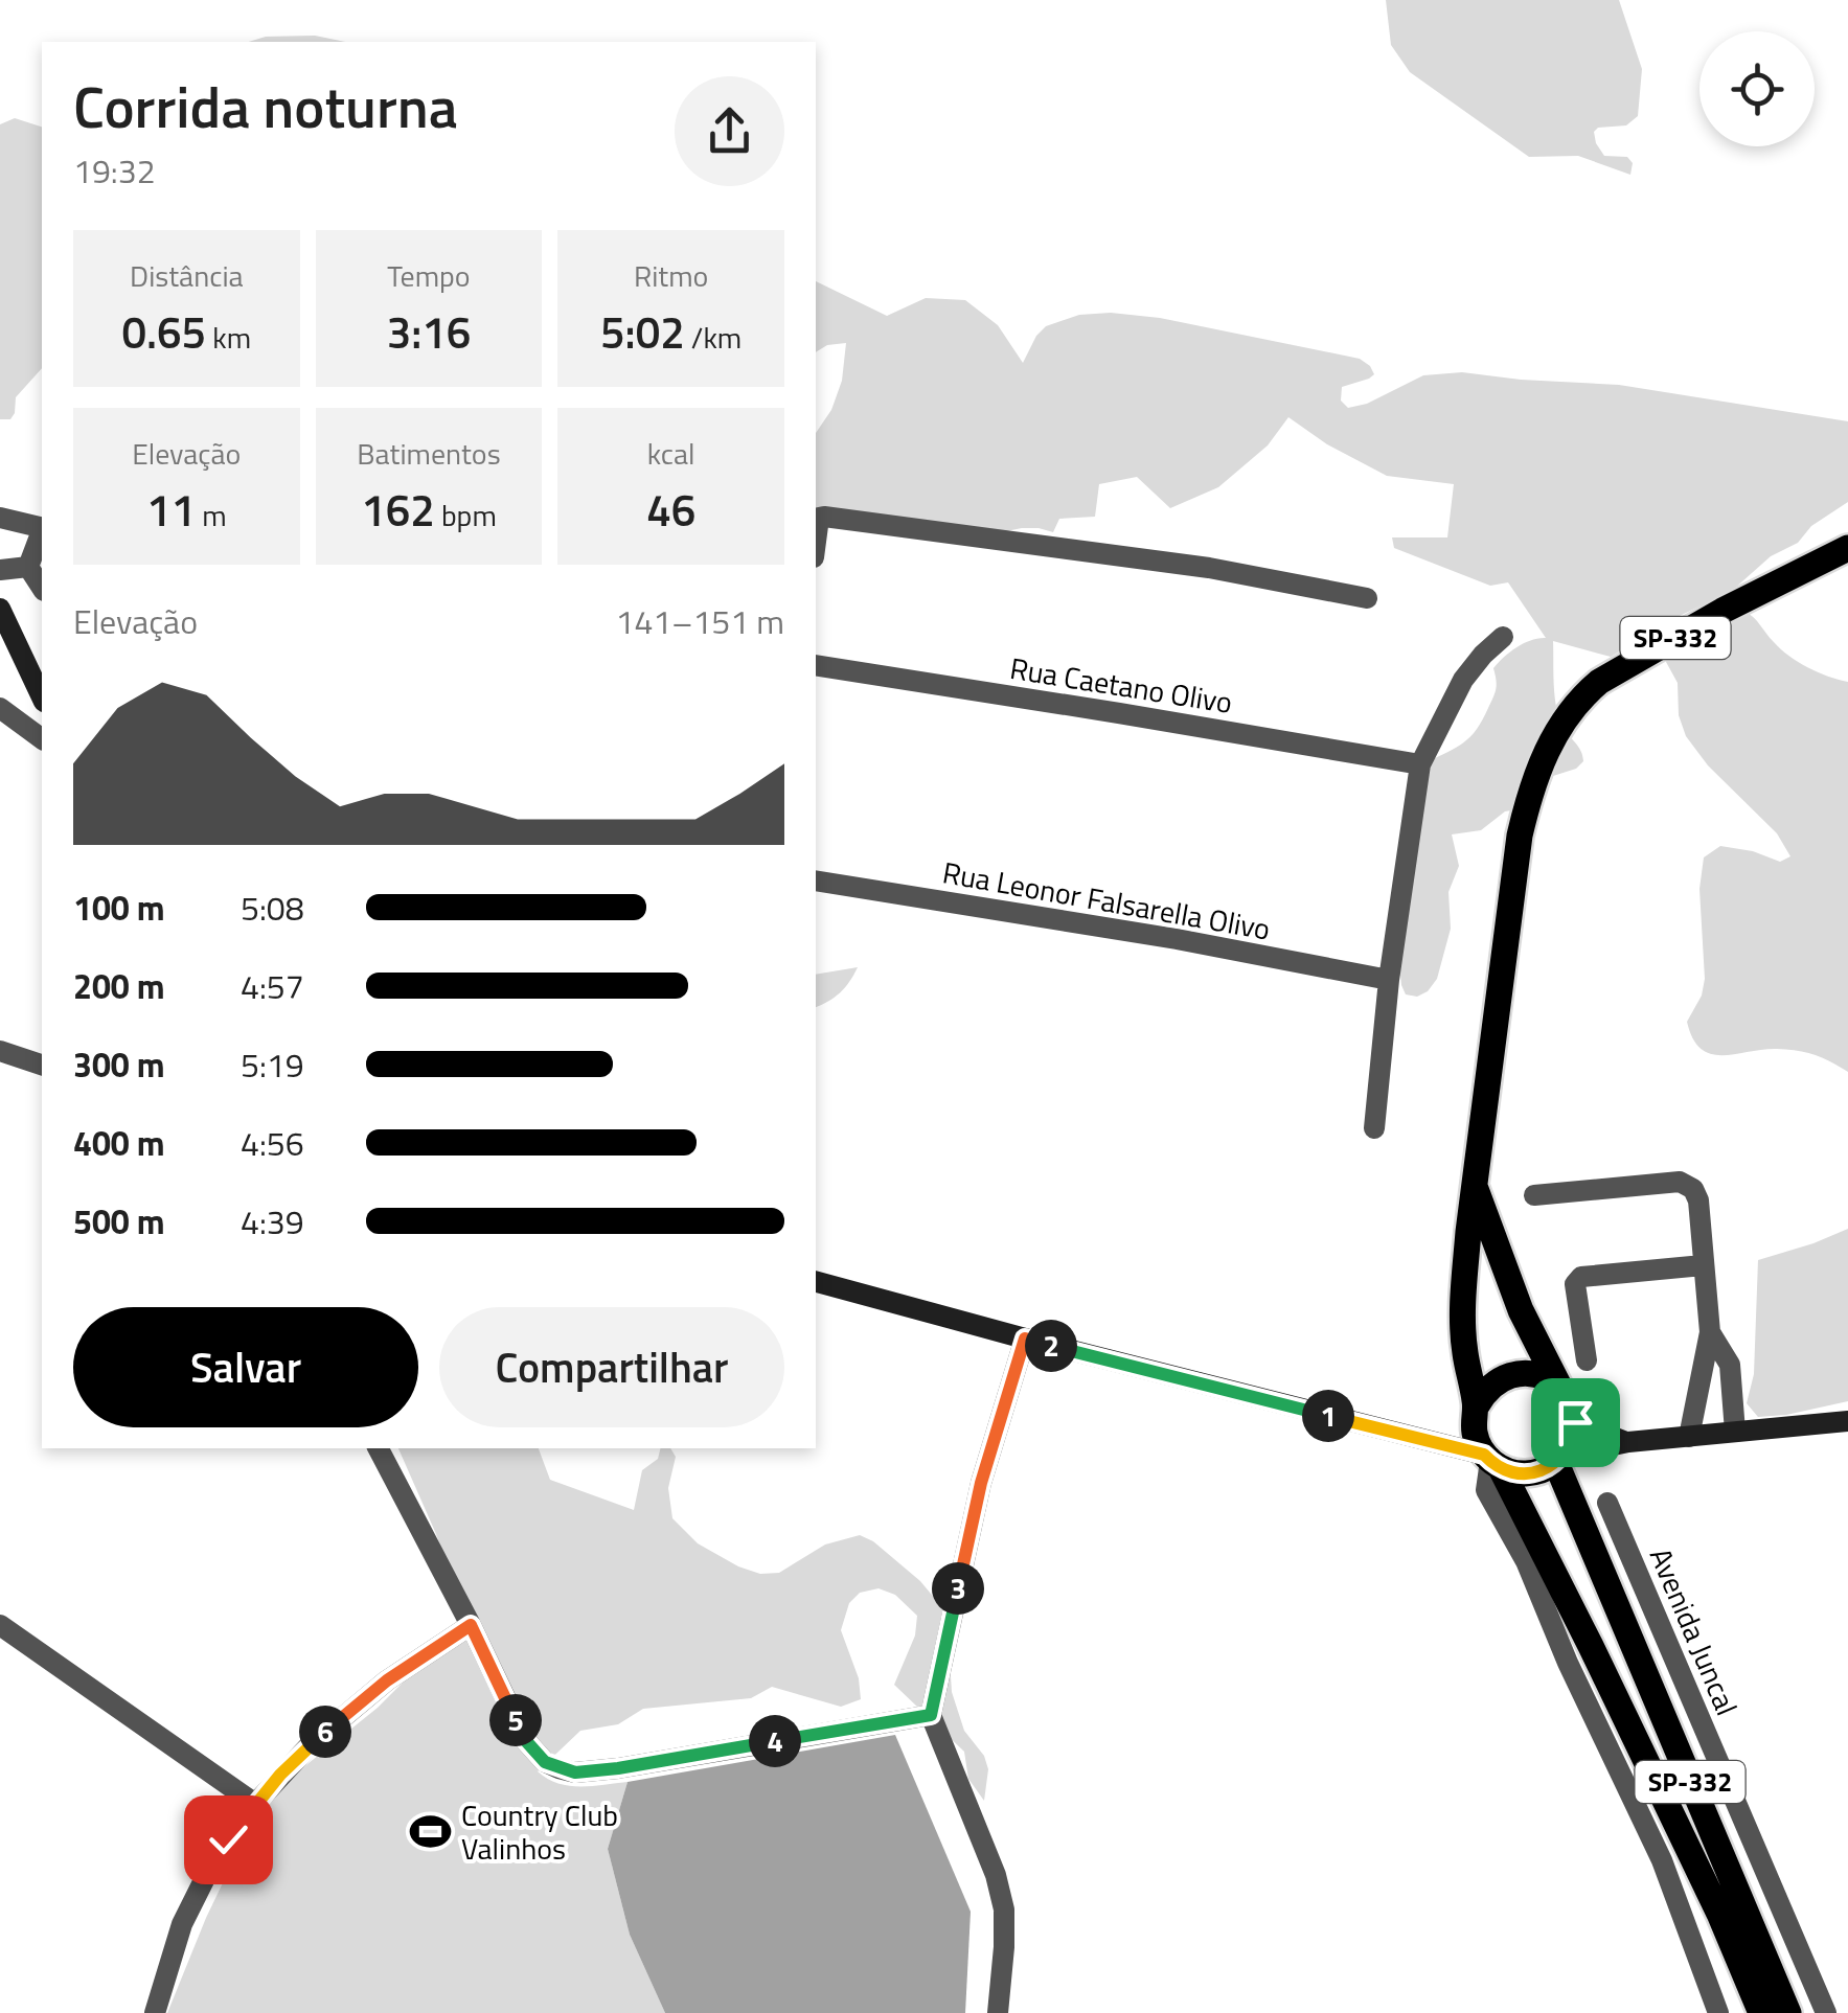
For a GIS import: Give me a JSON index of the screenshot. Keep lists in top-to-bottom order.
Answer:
{
  "streets": {
    "main road": ["SP-332"],
    "street": ["Rua Caetano Olivo", "Rua Leonor Falsarella Olivo", "Avenida Juncal"]
  },
  "places": {
    "sports": ["Country Club Valinhos"]
  },
  "page": {
    "heading": ["Corrida noturna", "19:32"],
    "stats": [
      ["Distância", "0.65 km"],
      ["Tempo", "3:16"],
      ["Ritmo", "5:02 /km"],
      ["Elevação", "11 m"],
      ["Batimentos", "162 bpm"],
      ["kcal", "46"]
    ],
    "chart": ["Elevação", "141–151 m"],
    "list": [
      {
        "name": "100 m",
        "note": "5:08"
      },
      {
        "name": "200 m",
        "note": "4:57"
      },
      {
        "name": "300 m",
        "note": "5:19"
      },
      {
        "name": "400 m",
        "note": "4:56"
      },
      {
        "name": "500 m",
        "note": "4:39"
      }
    ],
    "buttons": ["Salvar", "Compartilhar"],
    "pins": [
      "2",
      "1",
      "3",
      "5",
      "6",
      "4"
    ]
  }
}
